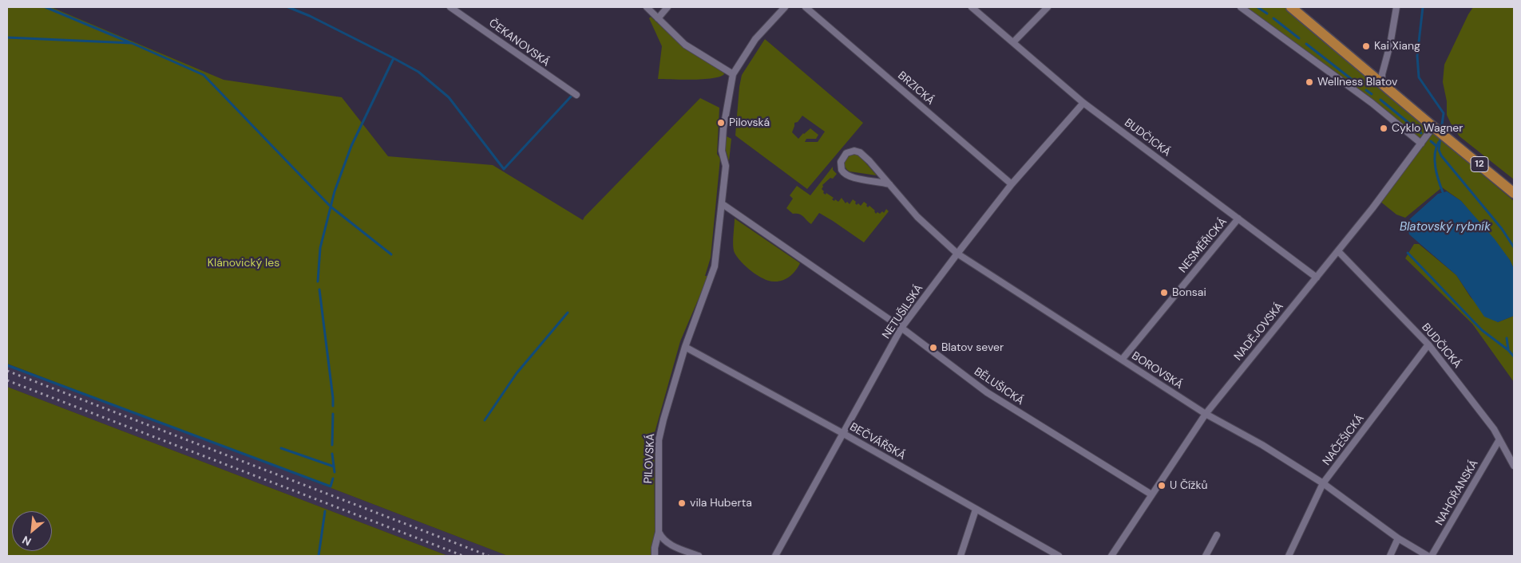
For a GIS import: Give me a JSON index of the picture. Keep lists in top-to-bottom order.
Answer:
{
  "streets": {
    "main road": ["12"],
    "street": [
      "ČEKANOVSKÁ",
      "BRZICKÁ",
      "BUDČICKÁ",
      "NESMĚŘICKÁ",
      "NETUŠILSKÁ",
      "NADĚJOVSKÁ",
      "BOROVSKÁ",
      "BĚLUŠICKÁ",
      "NAČEŠICKÁ",
      "BEČVÁŘSKÁ",
      "PILOVSKÁ",
      "NAHOŘANSKÁ"
    ]
  },
  "crossings": [
    ["BRZICKÁ", "NETUŠILSKÁ"],
    ["BUDČICKÁ", "NESMĚŘICKÁ"],
    ["BUDČICKÁ", "NETUŠILSKÁ"],
    ["BUDČICKÁ", "NADĚJOVSKÁ"],
    ["BUDČICKÁ", "NAČEŠICKÁ"],
    ["BUDČICKÁ", "NAHOŘANSKÁ"],
    ["12", "NADĚJOVSKÁ"],
    ["NESMĚŘICKÁ", "BOROVSKÁ"],
    ["NETUŠILSKÁ", "BOROVSKÁ"],
    ["NETUŠILSKÁ", "BĚLUŠICKÁ"],
    ["NETUŠILSKÁ", "BEČVÁŘSKÁ"],
    ["NADĚJOVSKÁ", "BOROVSKÁ"],
    ["NADĚJOVSKÁ", "BĚLUŠICKÁ"],
    ["BOROVSKÁ", "NAČEŠICKÁ"],
    ["BĚLUŠICKÁ", "PILOVSKÁ"],
    ["BEČVÁŘSKÁ", "PILOVSKÁ"]
  ],
  "water": ["Blatovský rybník"],
  "parks": ["Klánovický les"],
  "places": [
    "Kai Xiang",
    "Wellness Blatov",
    "Pilovská",
    "Cyklo Wagner",
    "Bonsai",
    "Blatov sever",
    "U Čížků",
    "vila Huberta"
  ],
  "north": "bottom left"
}
